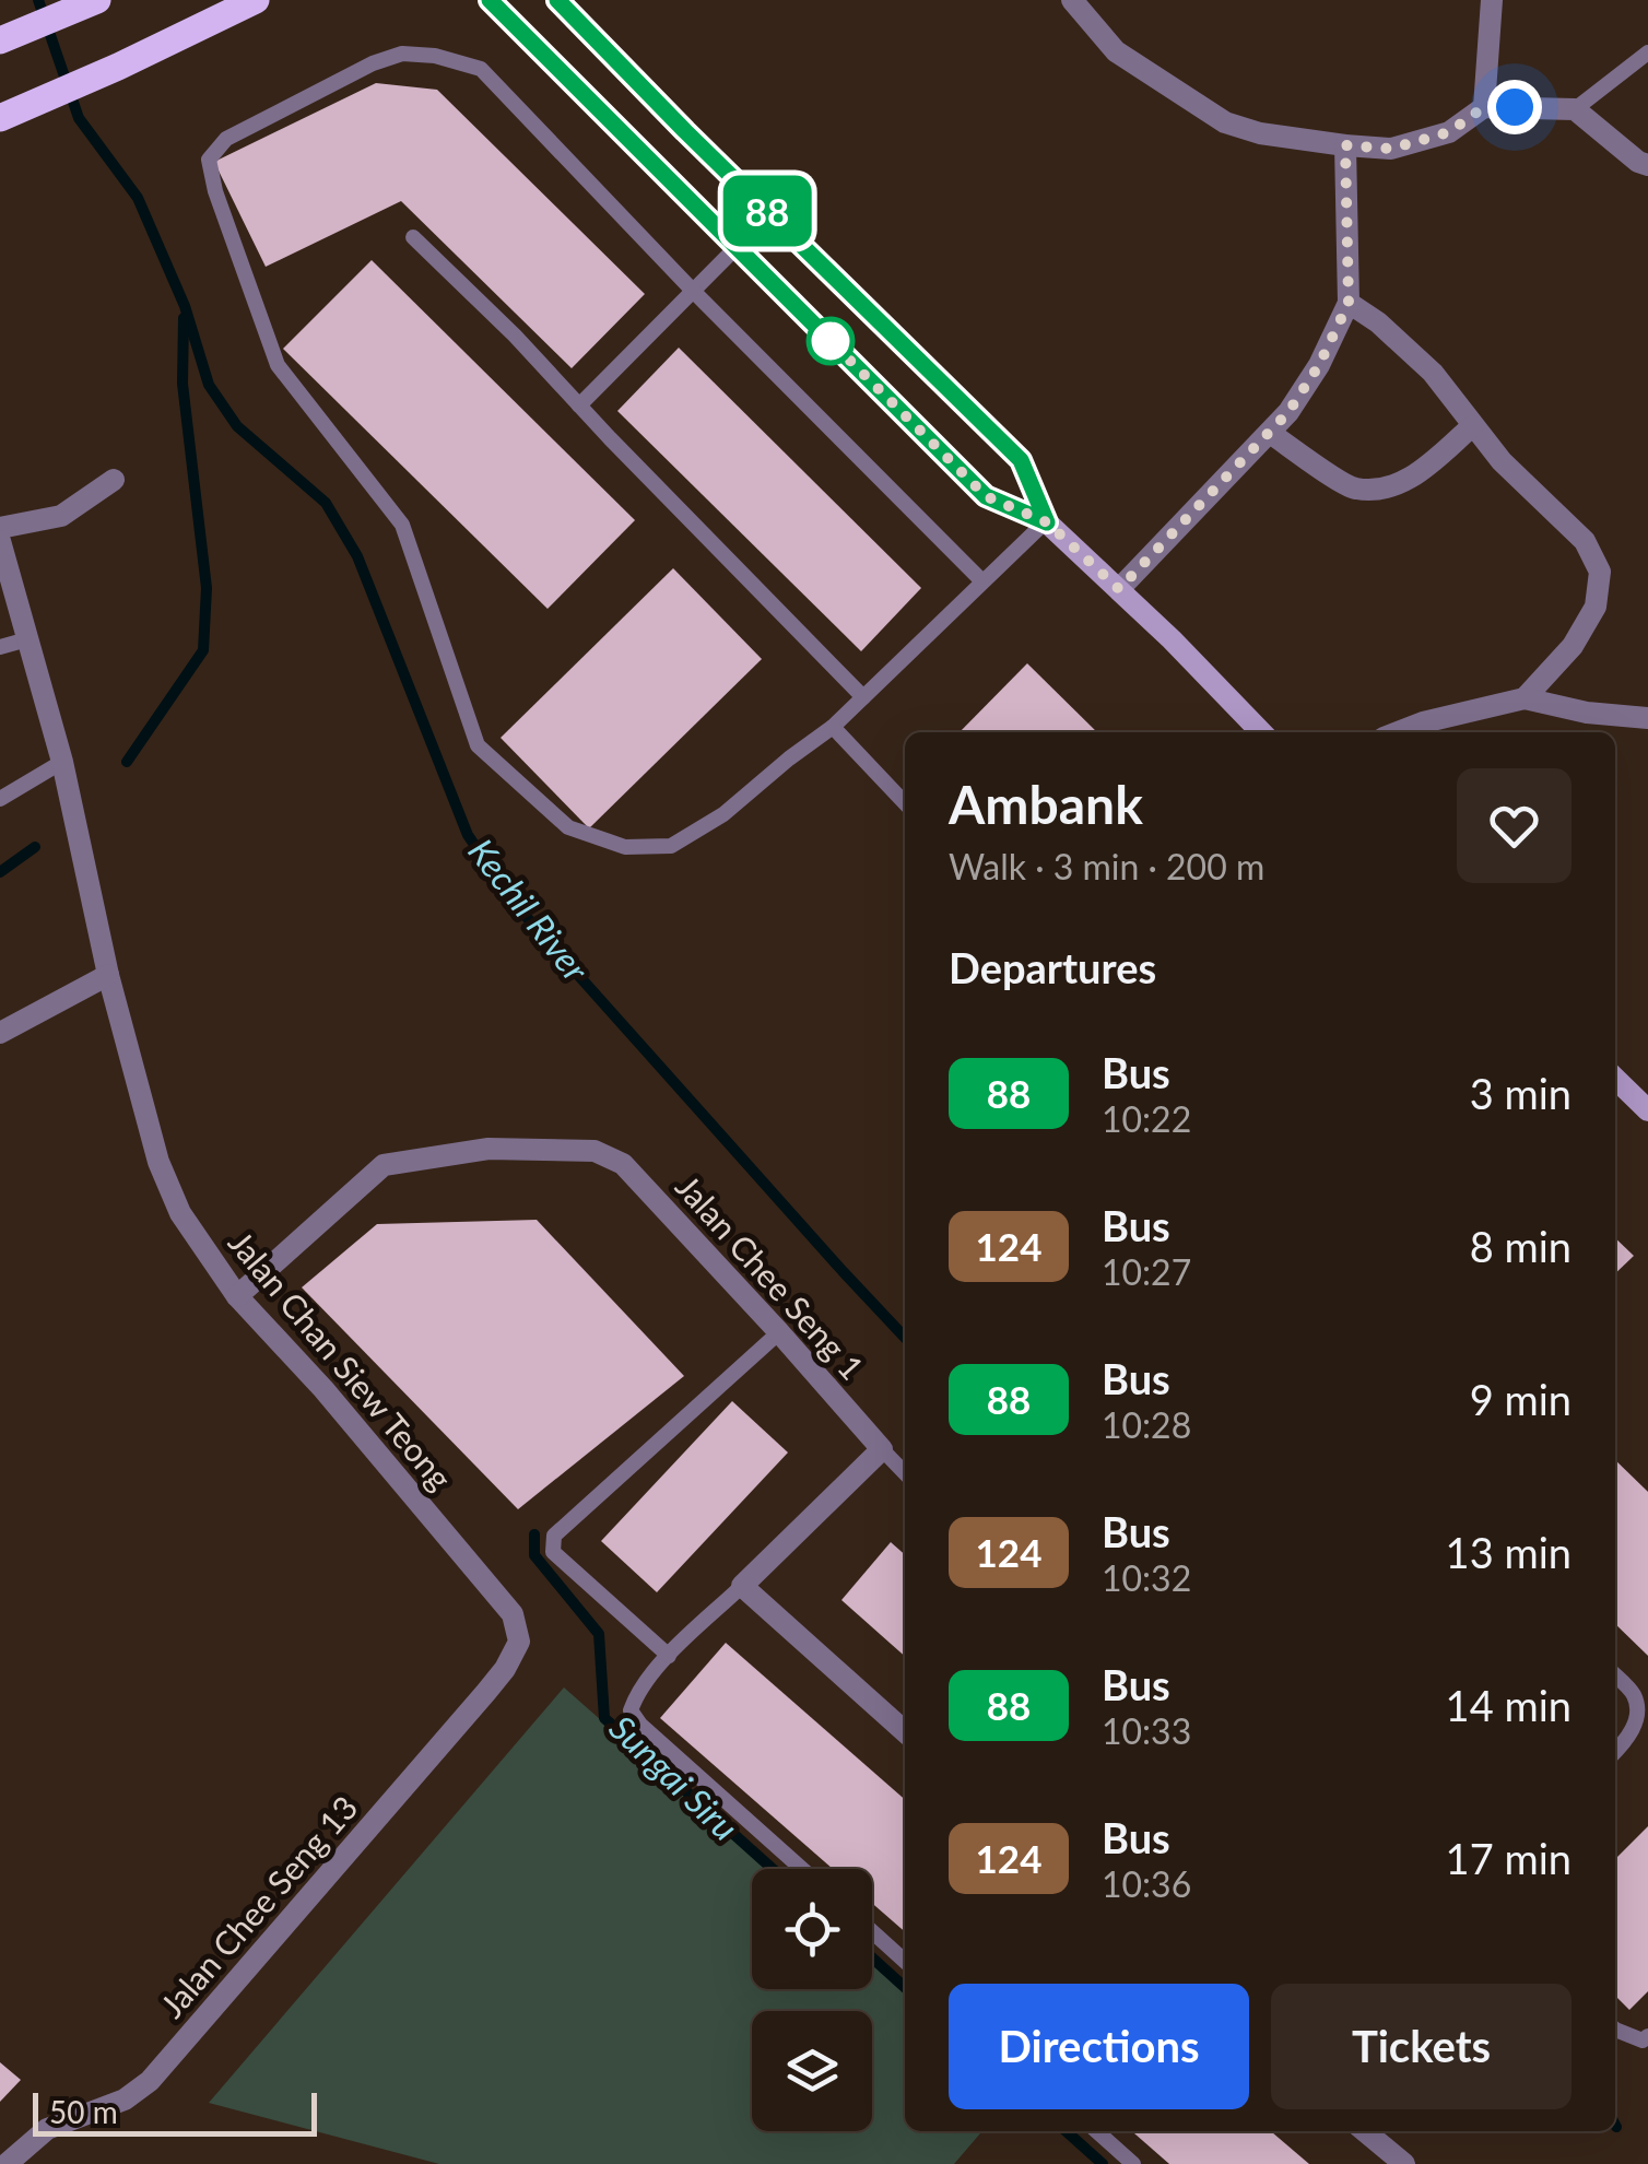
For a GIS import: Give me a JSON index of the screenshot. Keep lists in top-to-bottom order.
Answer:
{
  "streets": {
    "street": ["Jalan Chee Seng 1", "Jalan Chan Siew Teong", "Jalan Chee Seng 13"]
  },
  "crossings": [
    ["Jalan Chee Seng 1", "Jalan Chan Siew Teong"],
    ["Jalan Chan Siew Teong", "Jalan Chee Seng 13"]
  ],
  "water": ["Kechil River", "Sungai Siru"],
  "lines": ["bus line 88"],
  "scale_bar": "50 m",
  "page": {
    "on_map": "88",
    "heading": [
      ["Ambank", "Walk · 3 min · 200 m"],
      "Departures"
    ],
    "list": [
      {
        "mark": "88",
        "name": "Bus",
        "note": "10:22",
        "value": "3 min"
      },
      {
        "mark": "124",
        "name": "Bus",
        "note": "10:27",
        "value": "8 min"
      },
      {
        "mark": "88",
        "name": "Bus",
        "note": "10:28",
        "value": "9 min"
      },
      {
        "mark": "124",
        "name": "Bus",
        "note": "10:32",
        "value": "13 min"
      },
      {
        "mark": "88",
        "name": "Bus",
        "note": "10:33",
        "value": "14 min"
      },
      {
        "mark": "124",
        "name": "Bus",
        "note": "10:36",
        "value": "17 min"
      }
    ],
    "buttons": ["Directions", "Tickets"],
    "scale": "50 m"
  }
}
